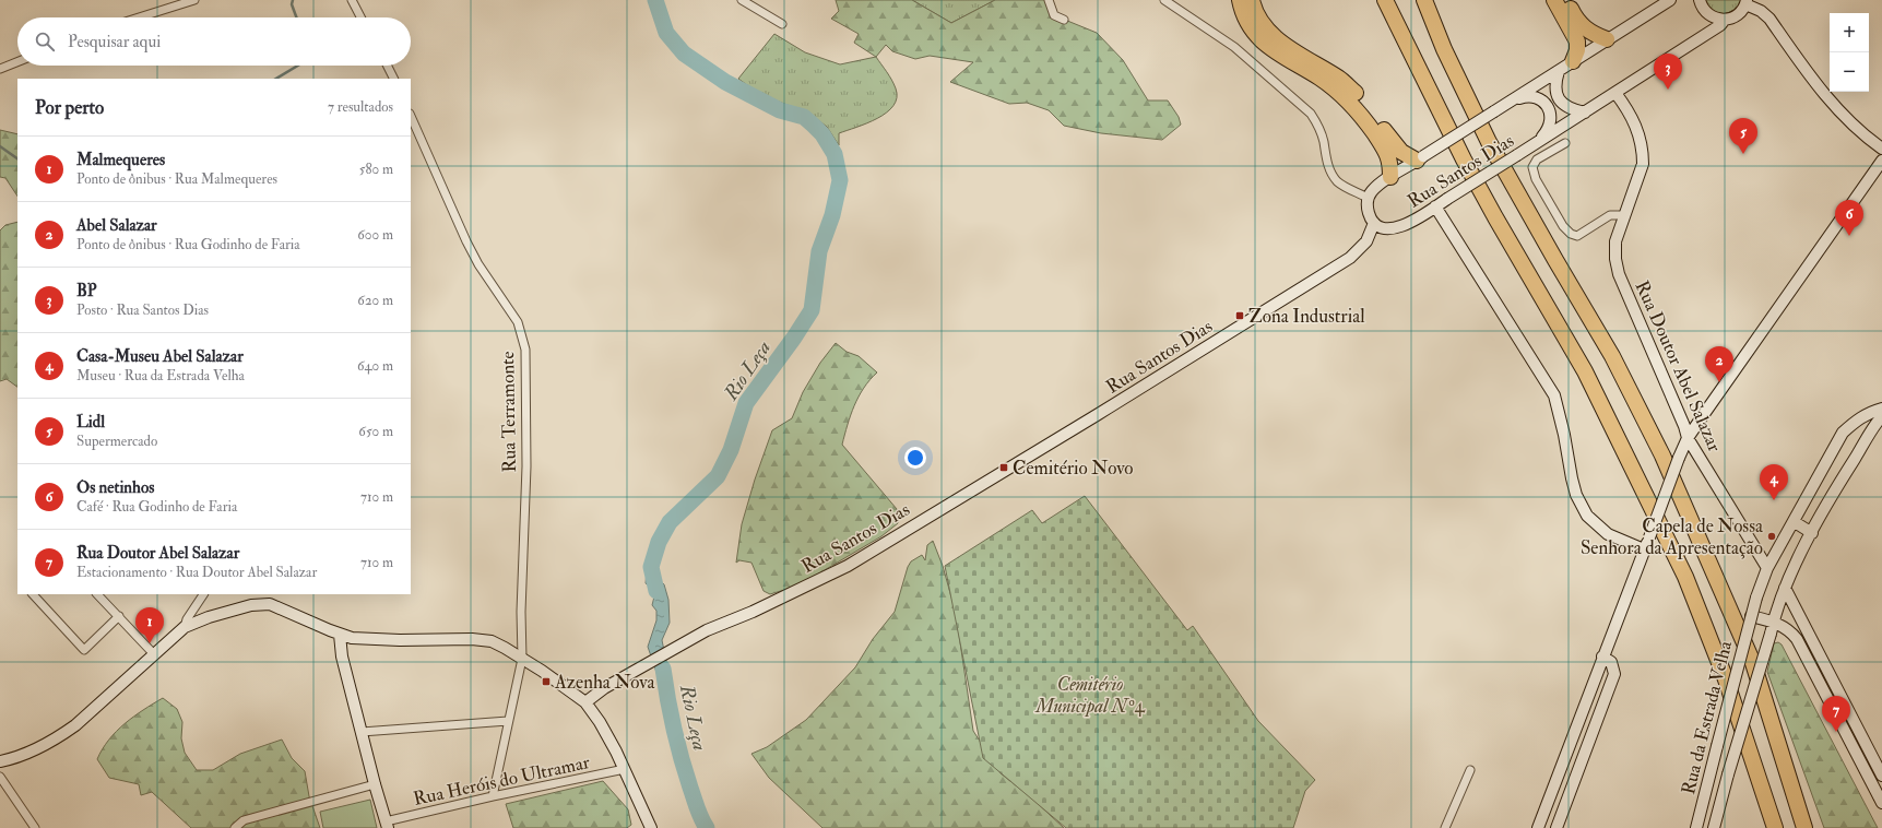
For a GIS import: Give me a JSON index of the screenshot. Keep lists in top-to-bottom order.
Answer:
{
  "streets": {
    "street": [
      "Rua Santos Dias",
      "Rua Doutor Abel Salazar",
      "Rua Terramonte",
      "Rua da Estrada Velha",
      "Rua Heróis do Ultramar"
    ]
  },
  "crossings": [
    ["Rua Santos Dias", "Rua Doutor Abel Salazar"],
    ["Rua Doutor Abel Salazar", "Rua da Estrada Velha"],
    ["Rua Terramonte", "Rua Heróis do Ultramar"]
  ],
  "water": ["Rio Leça"],
  "parks": ["Cemitério Municipal Nº4"],
  "places": {
    "transit": ["Zona Industrial", "Cemitério Novo", "Azenha Nova"],
    "other": ["Capela de Nossa Senhora da Apresentação"]
  },
  "page": {
    "map_buttons": ["+", "−"],
    "search": "Pesquisar aqui",
    "pins": [
      "3",
      "5",
      "6",
      "2",
      "4",
      "1",
      "7"
    ],
    "heading": ["Por perto", "7 resultados"],
    "list": [
      {
        "mark": "1",
        "name": "Malmequeres",
        "note": "Ponto de ônibus · Rua Malmequeres",
        "value": "580 m"
      },
      {
        "mark": "2",
        "name": "Abel Salazar",
        "note": "Ponto de ônibus · Rua Godinho de Faria",
        "value": "600 m"
      },
      {
        "mark": "3",
        "name": "BP",
        "note": "Posto · Rua Santos Dias",
        "value": "620 m"
      },
      {
        "mark": "4",
        "name": "Casa-Museu Abel Salazar",
        "note": "Museu · Rua da Estrada Velha",
        "value": "640 m"
      },
      {
        "mark": "5",
        "name": "Lidl",
        "note": "Supermercado",
        "value": "650 m"
      },
      {
        "mark": "6",
        "name": "Os netinhos",
        "note": "Café · Rua Godinho de Faria",
        "value": "710 m"
      },
      {
        "mark": "7",
        "name": "Rua Doutor Abel Salazar",
        "note": "Estacionamento · Rua Doutor Abel Salazar",
        "value": "710 m"
      }
    ]
  }
}
